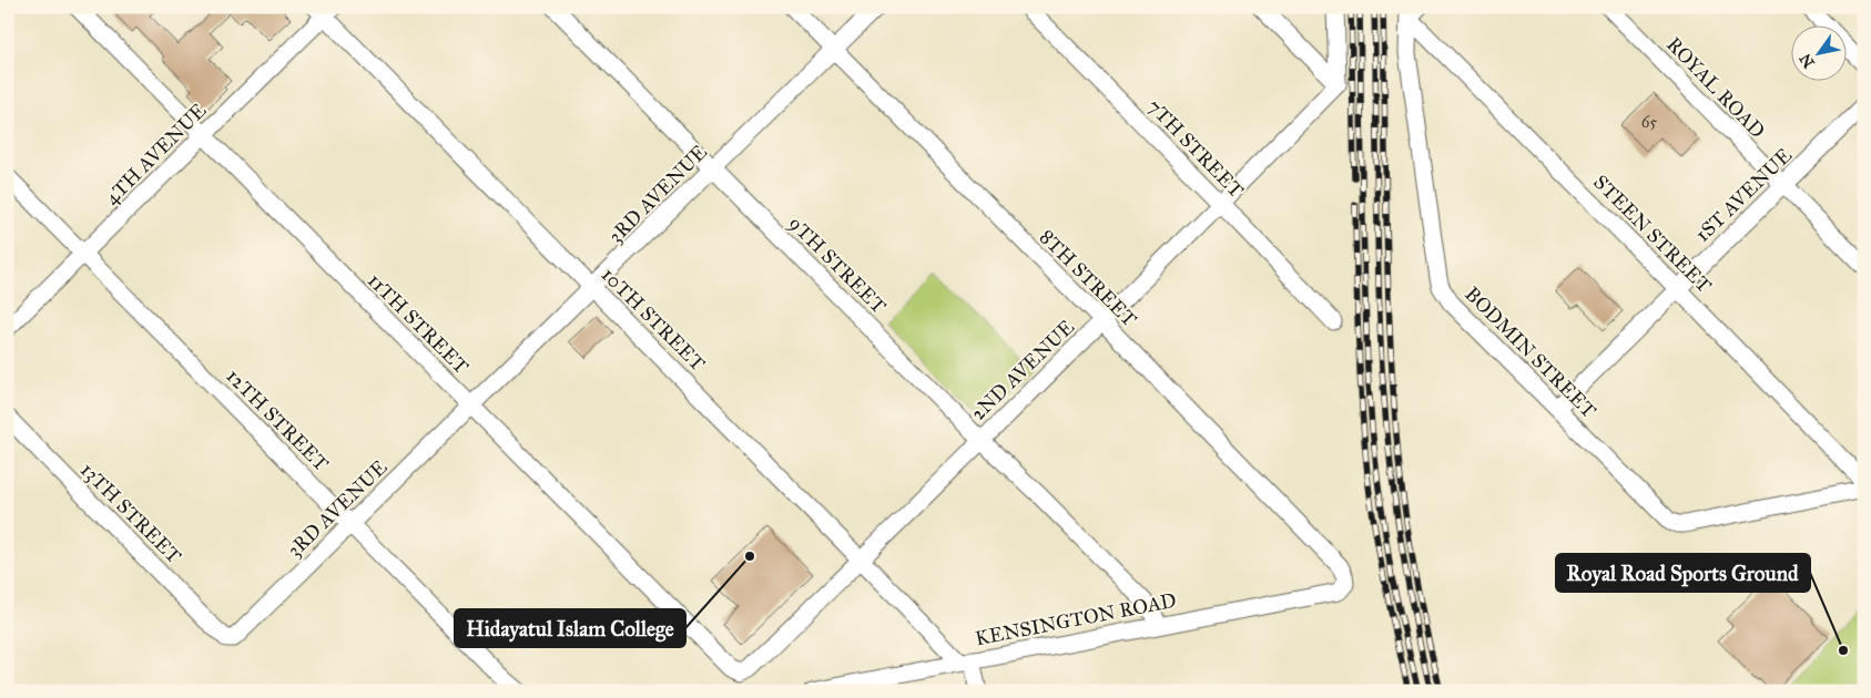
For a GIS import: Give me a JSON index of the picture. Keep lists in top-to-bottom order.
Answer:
{
  "streets": {
    "street": [
      "ROYAL ROAD",
      "7TH STREET",
      "4TH AVENUE",
      "3RD AVENUE",
      "1ST AVENUE",
      "STEEN STREET",
      "9TH STREET",
      "8TH STREET",
      "10TH STREET",
      "11TH STREET",
      "BODMIN STREET",
      "2ND AVENUE",
      "12TH STREET",
      "13TH STREET",
      "KENSINGTON ROAD"
    ]
  },
  "crossings": [
    ["ROYAL ROAD", "1ST AVENUE"],
    ["7TH STREET", "2ND AVENUE"],
    ["4TH AVENUE", "10TH STREET"],
    ["4TH AVENUE", "11TH STREET"],
    ["4TH AVENUE", "12TH STREET"],
    ["3RD AVENUE", "9TH STREET"],
    ["3RD AVENUE", "8TH STREET"],
    ["3RD AVENUE", "10TH STREET"],
    ["3RD AVENUE", "11TH STREET"],
    ["3RD AVENUE", "12TH STREET"],
    ["3RD AVENUE", "13TH STREET"],
    ["1ST AVENUE", "STEEN STREET"],
    ["1ST AVENUE", "BODMIN STREET"],
    ["STEEN STREET", "BODMIN STREET"],
    ["9TH STREET", "2ND AVENUE"],
    ["9TH STREET", "KENSINGTON ROAD"],
    ["8TH STREET", "2ND AVENUE"],
    ["8TH STREET", "KENSINGTON ROAD"],
    ["10TH STREET", "2ND AVENUE"],
    ["10TH STREET", "KENSINGTON ROAD"],
    ["11TH STREET", "2ND AVENUE"]
  ],
  "places": ["Hidayatul Islam College", "Royal Road Sports Ground"],
  "house_numbers": ["65"],
  "north": "bottom left"
}
